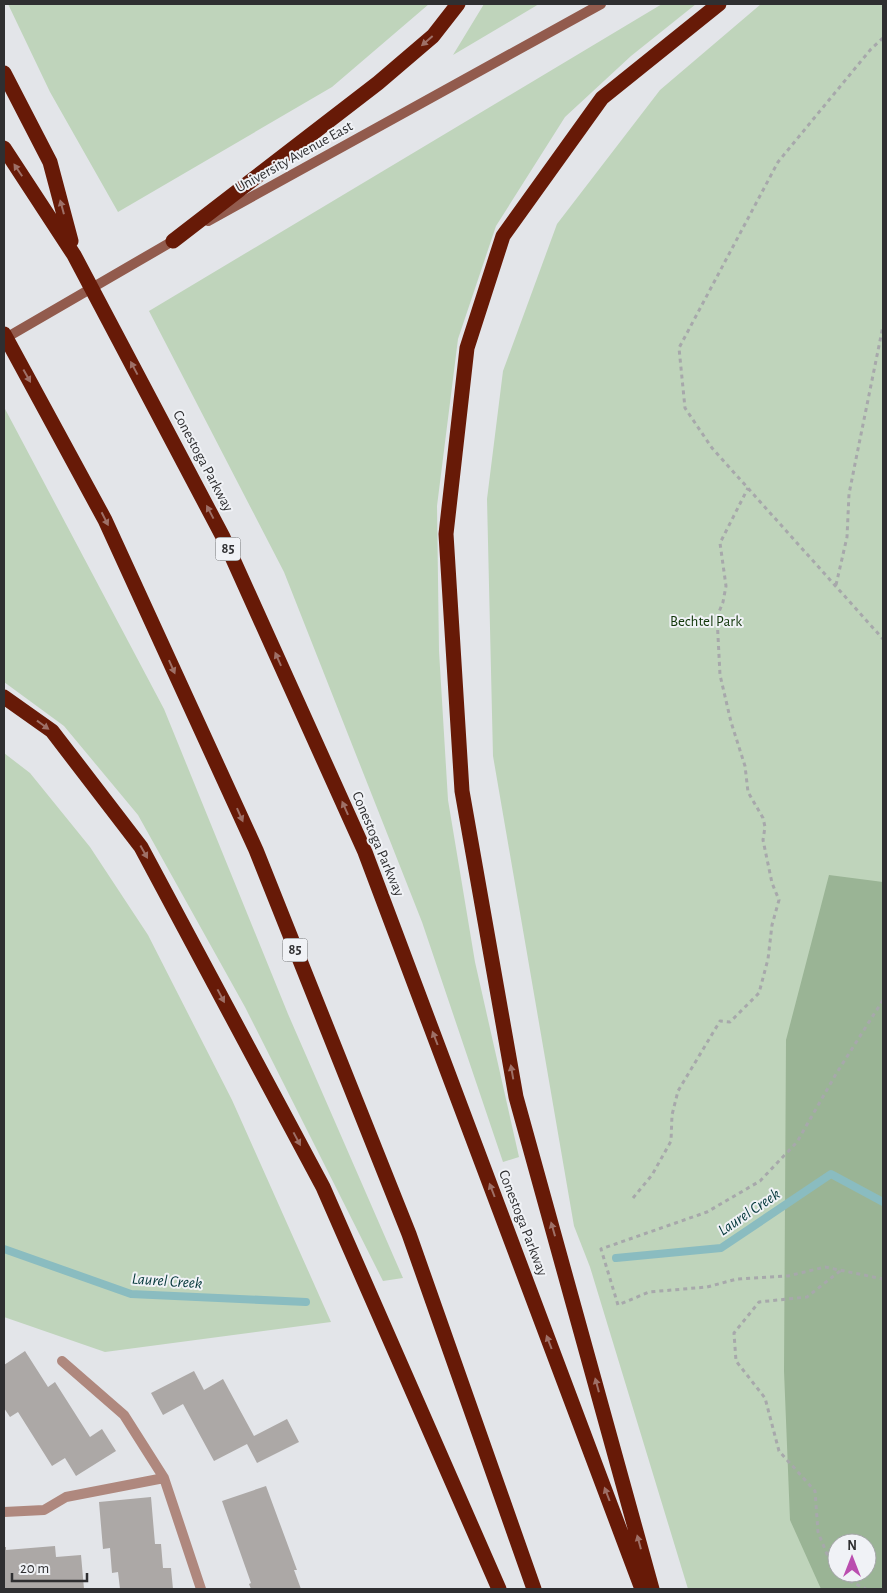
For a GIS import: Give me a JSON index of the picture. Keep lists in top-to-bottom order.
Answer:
{
  "streets": {
    "highway": ["Conestoga Parkway", "85"],
    "main road": ["University Avenue East"]
  },
  "water": ["Laurel Creek"],
  "parks": ["Bechtel Park"],
  "scale_bar": "20 m",
  "north": "top"
}
